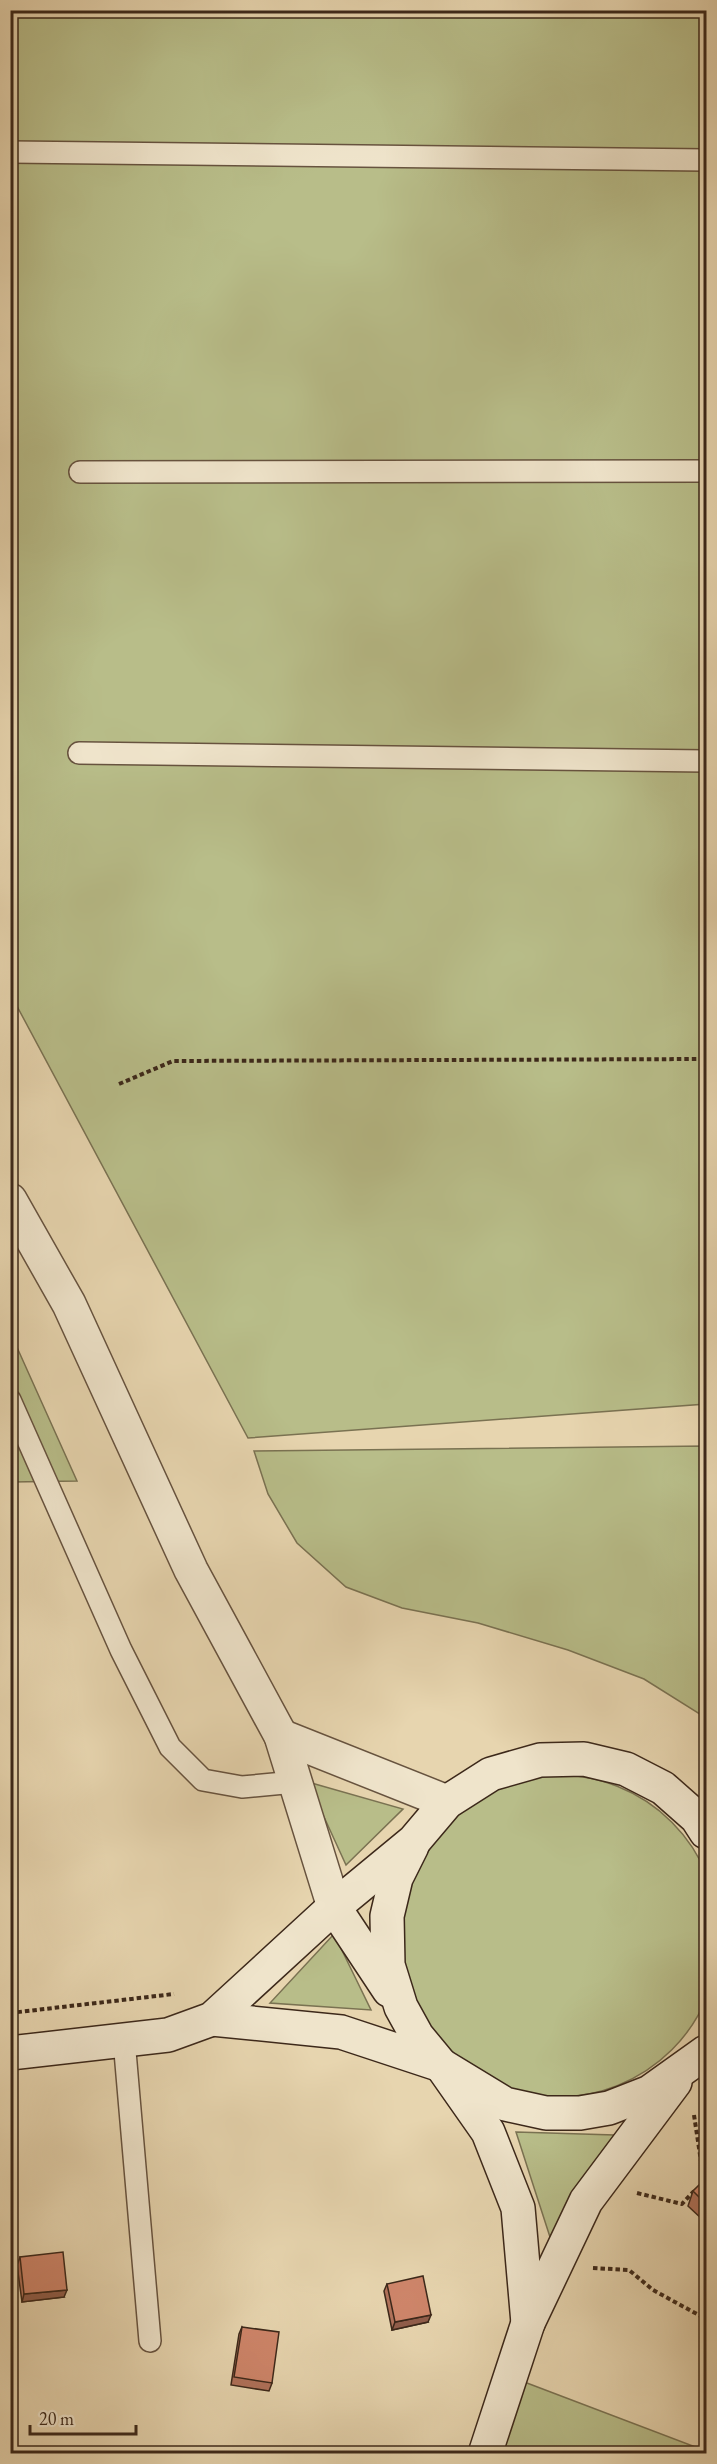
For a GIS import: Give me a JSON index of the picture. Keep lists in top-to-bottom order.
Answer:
{
  "scale_bar": "20 m"
}
